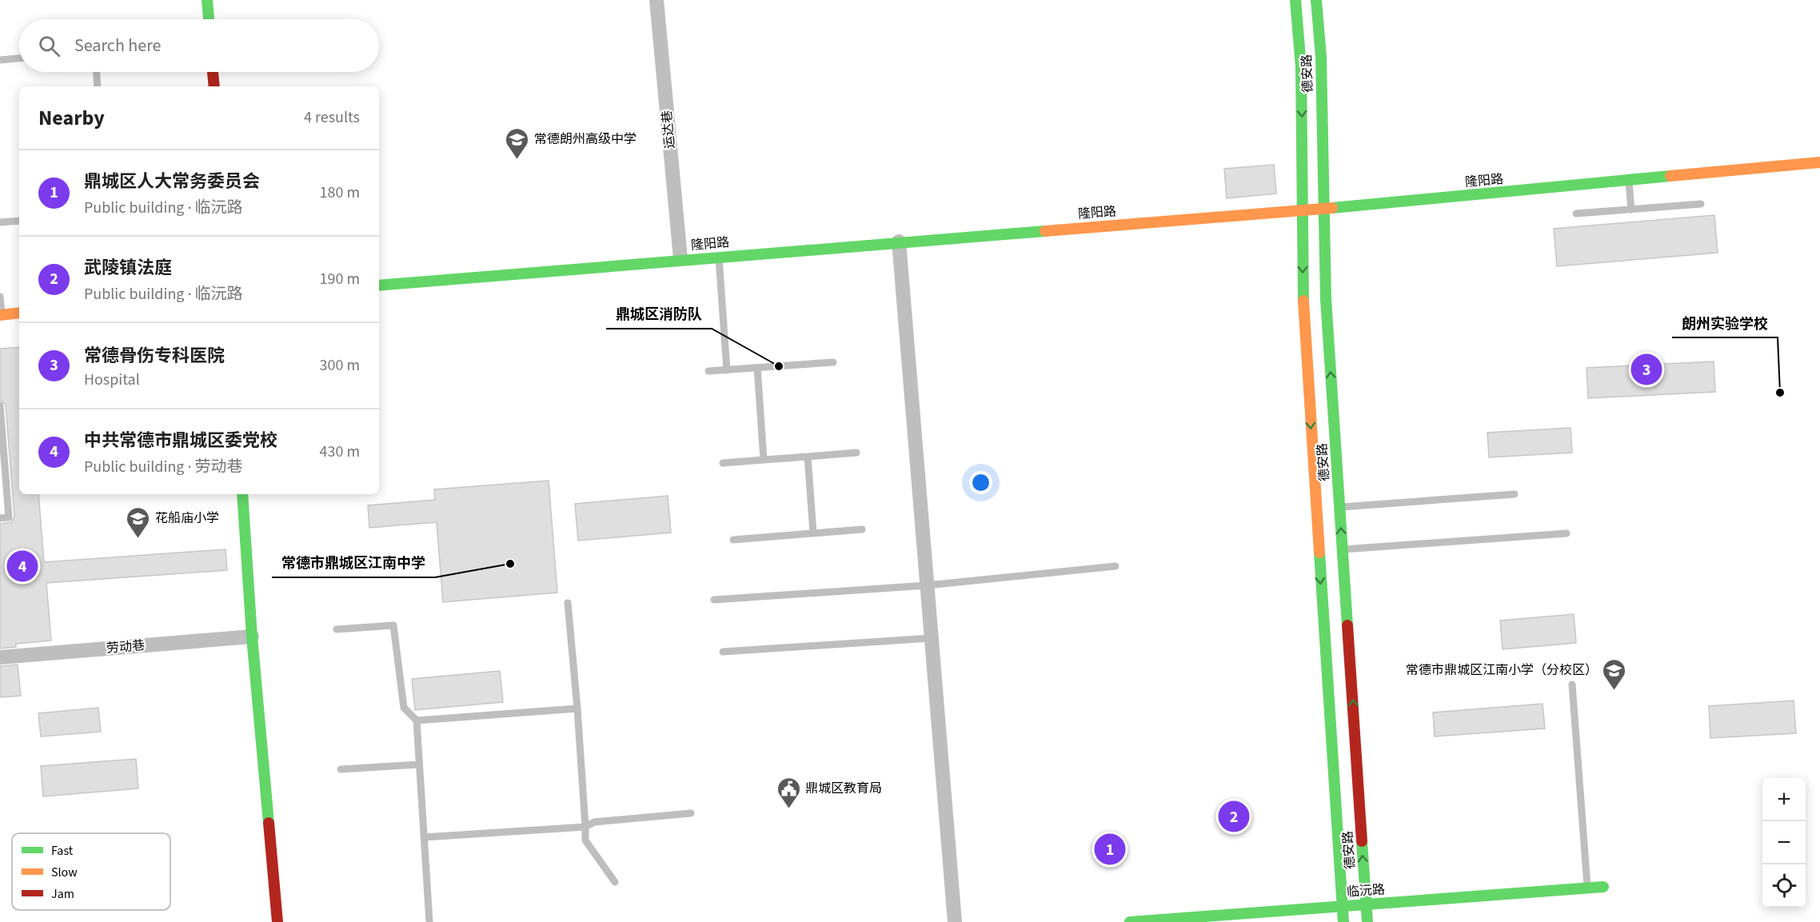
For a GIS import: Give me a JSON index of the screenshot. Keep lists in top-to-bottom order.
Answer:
{
  "streets": {
    "street": [
      "德安路",
      "运达巷",
      "隆阳路",
      "劳动巷",
      "临沅路"
    ]
  },
  "crossings": [
    ["德安路", "隆阳路"],
    ["德安路", "临沅路"],
    ["运达巷", "隆阳路"]
  ],
  "places": {
    "school or university": ["常德朗州高级中学", "花船庙小学", "常德市鼎城区江南小学（分校区）"],
    "other": ["鼎城区消防队", "朗州实验学校", "常德市鼎城区江南中学"],
    "public building": ["鼎城区教育局"]
  },
  "legend": ["Fast", "Slow", "Jam"],
  "page": {
    "search": "Search here",
    "heading": ["Nearby", "4 results"],
    "list": [
      {
        "mark": "1",
        "name": "鼎城区人大常务委员会",
        "note": "Public building · 临沅路",
        "value": "180 m"
      },
      {
        "mark": "2",
        "name": "武陵镇法庭",
        "note": "Public building · 临沅路",
        "value": "190 m"
      },
      {
        "mark": "3",
        "name": "常德骨伤专科医院",
        "note": "Hospital",
        "value": "300 m"
      },
      {
        "mark": "4",
        "name": "中共常德市鼎城区委党校",
        "note": "Public building · 劳动巷",
        "value": "430 m"
      }
    ],
    "pins": [
      "3",
      "4",
      "2",
      "1"
    ],
    "map_buttons": ["+", "−"]
  }
}
